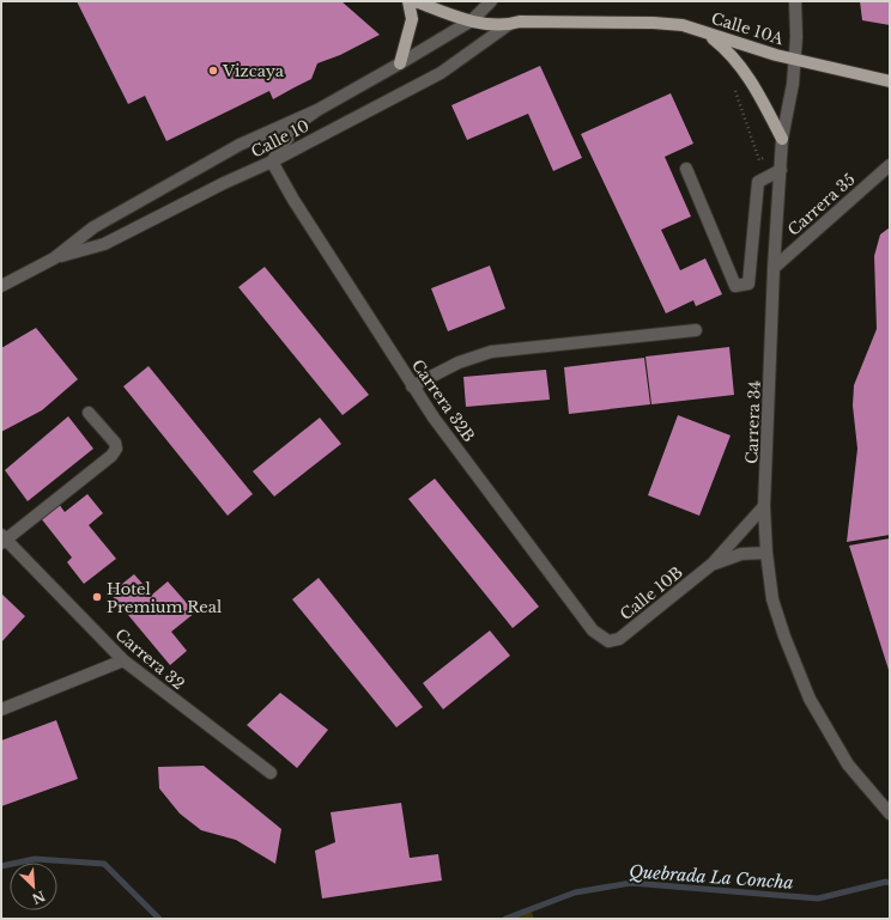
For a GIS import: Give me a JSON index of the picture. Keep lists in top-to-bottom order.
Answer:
{
  "streets": {
    "main road": ["Calle 10A"],
    "street": [
      "Calle 10",
      "Carrera 35",
      "Carrera 32B",
      "Carrera 34",
      "Calle 10B",
      "Carrera 32"
    ]
  },
  "crossings": [
    ["Calle 10A", "Calle 10"],
    ["Calle 10A", "Carrera 34"],
    ["Calle 10", "Carrera 32B"],
    ["Carrera 35", "Carrera 34"],
    ["Carrera 32B", "Calle 10B"],
    ["Carrera 34", "Calle 10B"]
  ],
  "water": ["Quebrada La Concha"],
  "places": ["Vizcaya", "Hotel Premium Real"],
  "north": "bottom right"
}
